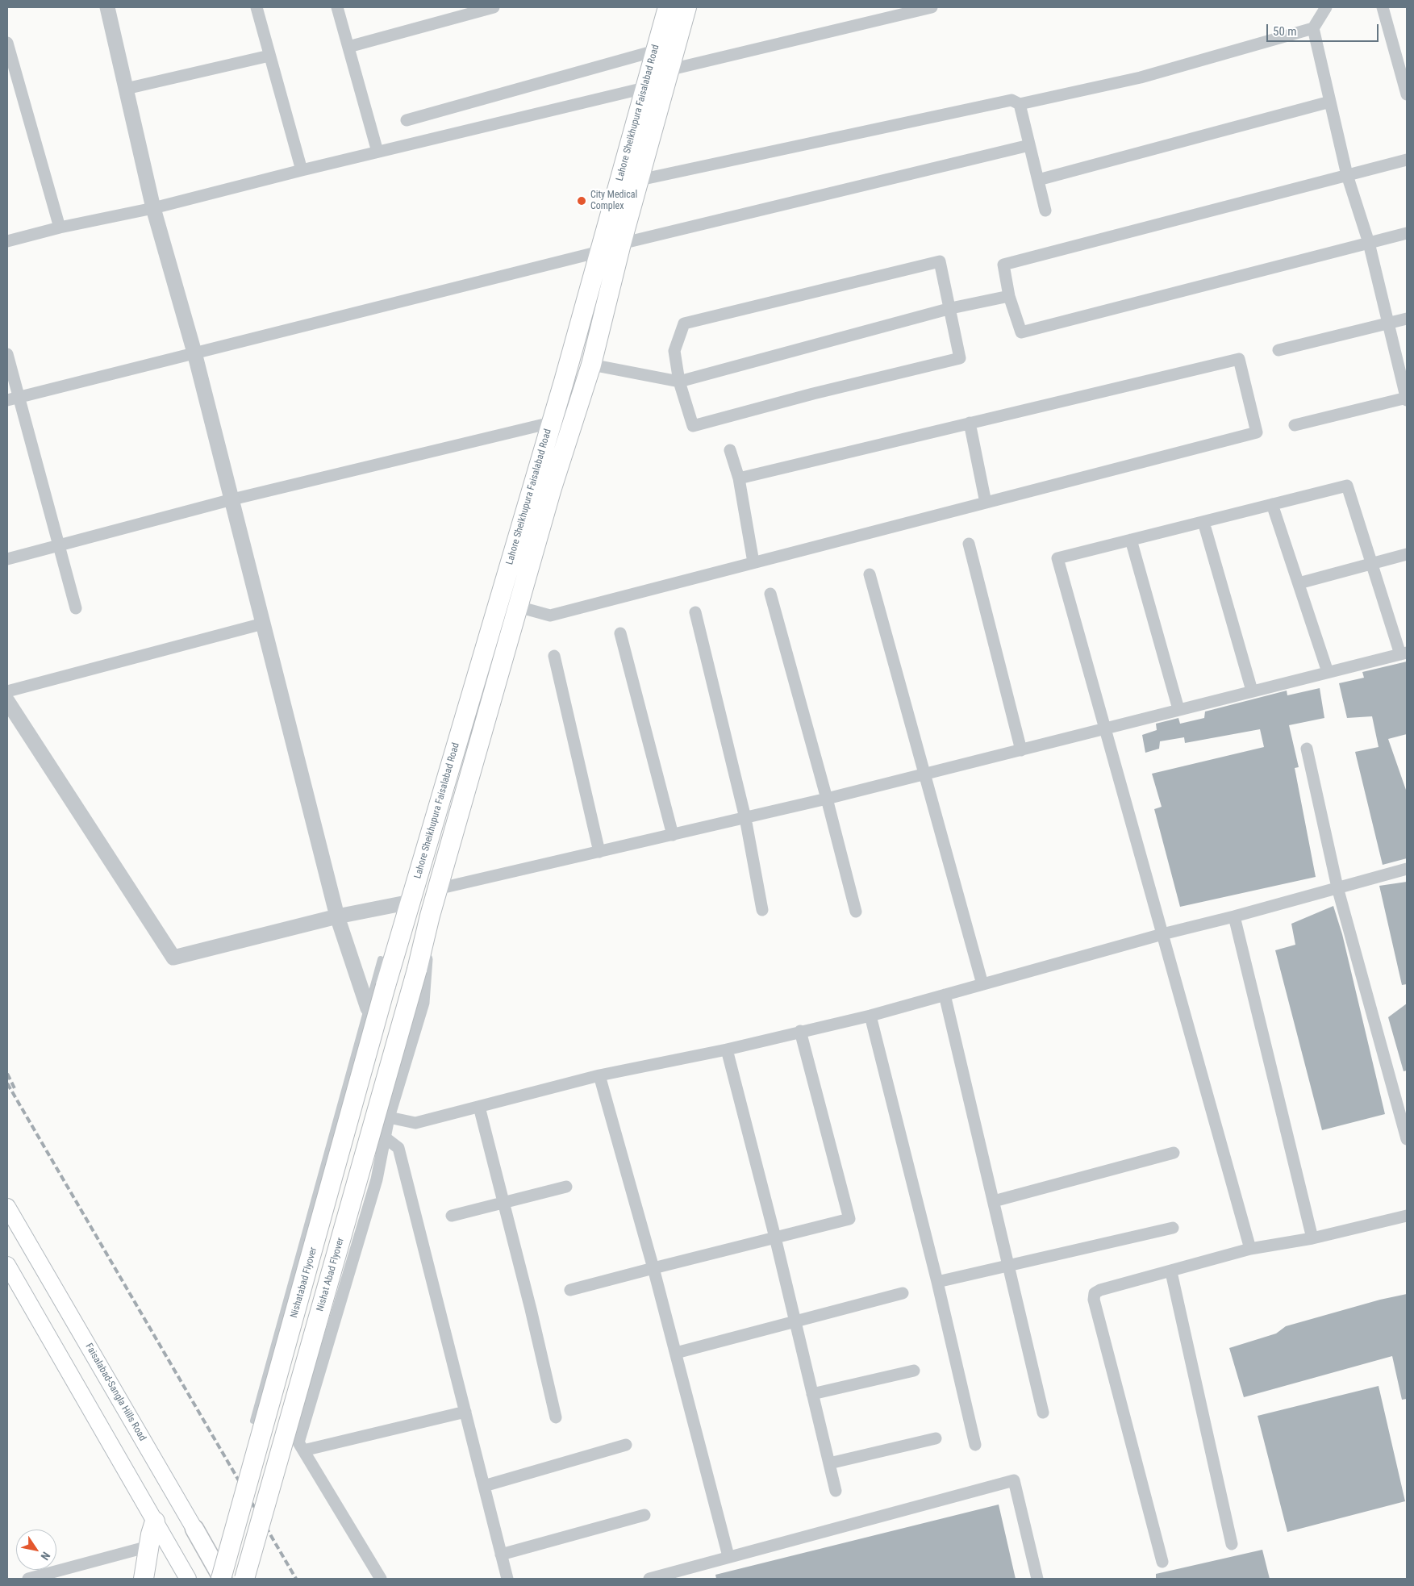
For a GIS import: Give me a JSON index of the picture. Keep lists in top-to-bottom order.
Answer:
{
  "streets": {
    "highway": ["Lahore Sheikhupura Faisalabad Road", "Nishat Abad Flyover", "Nishatabad Flyover"],
    "main road": ["Faisalabad-Sangla Hills Road"]
  },
  "crossings": [
    ["Lahore Sheikhupura Faisalabad Road", "Nishat Abad Flyover"],
    ["Lahore Sheikhupura Faisalabad Road", "Nishatabad Flyover"],
    ["Nishatabad Flyover", "Faisalabad-Sangla Hills Road"]
  ],
  "places": ["City Medical Complex"],
  "scale_bar": "50 m",
  "north": "bottom right"
}
